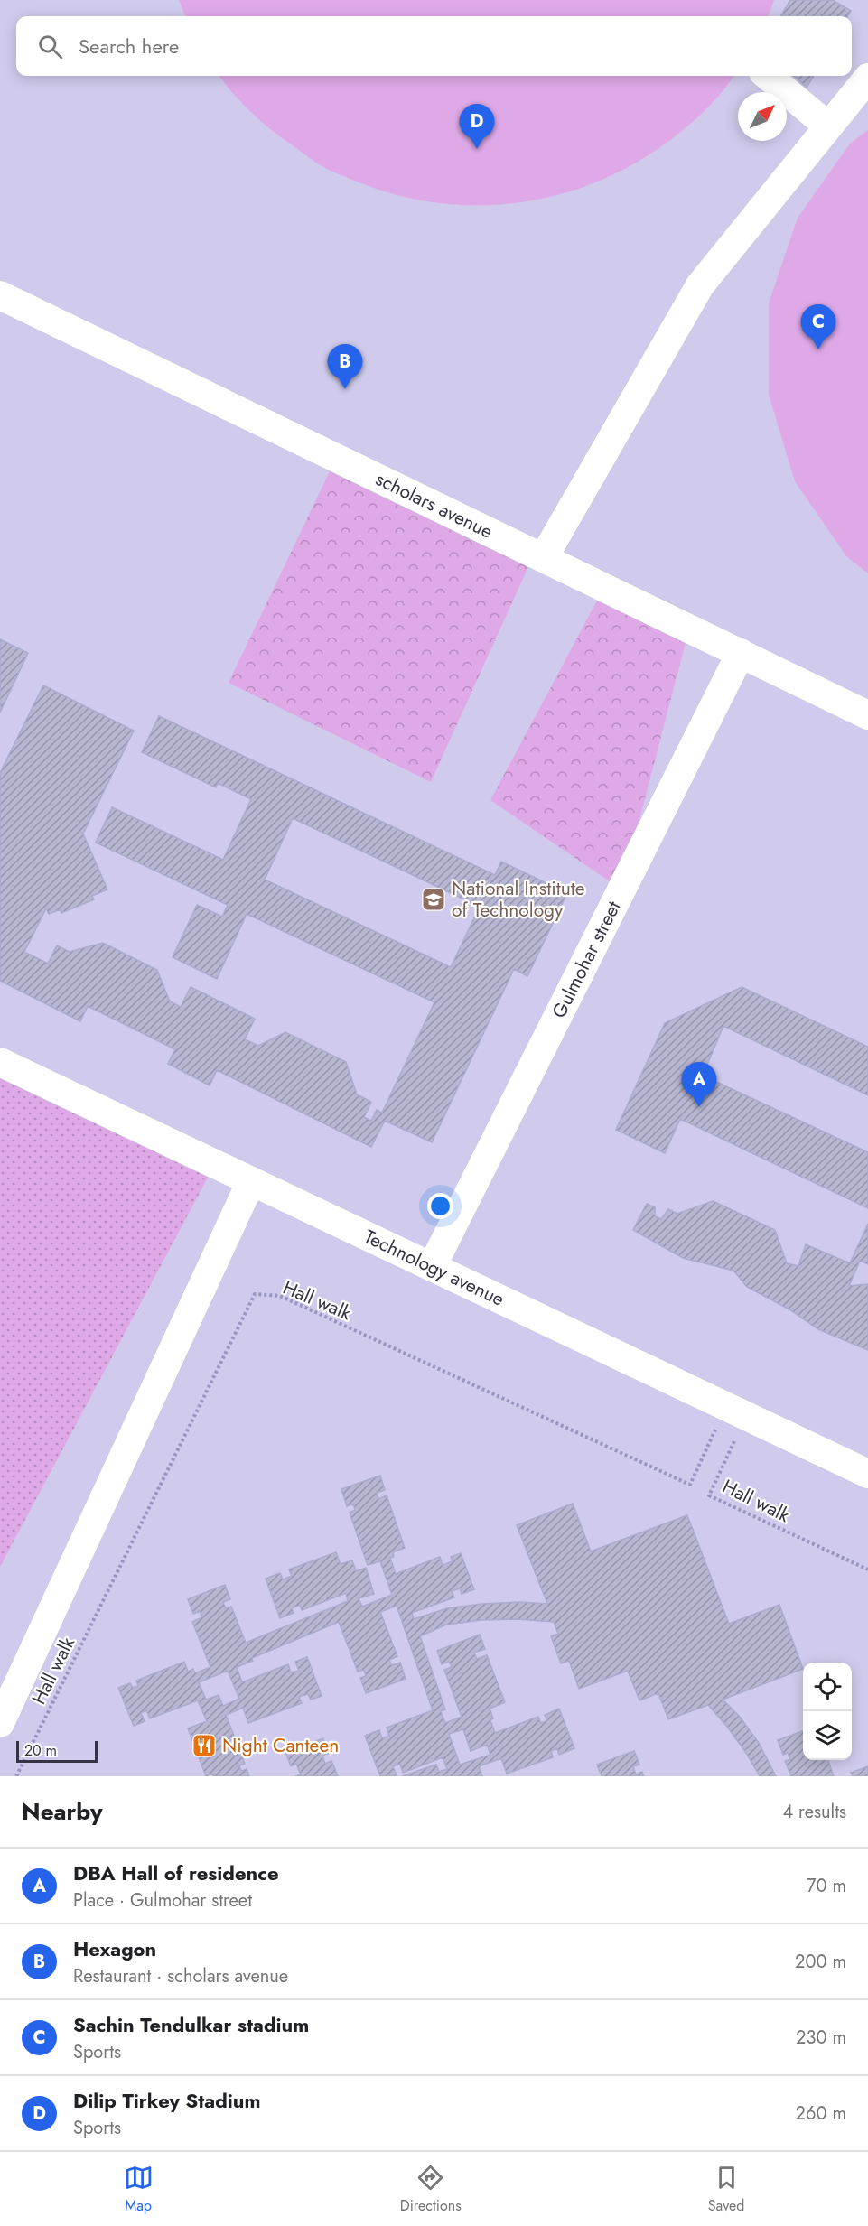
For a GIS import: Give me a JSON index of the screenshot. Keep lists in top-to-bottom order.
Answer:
{
  "streets": {
    "street": ["scholars avenue", "Gulmohar street", "Technology avenue"],
    "path": ["Hall walk"]
  },
  "crossings": [
    ["scholars avenue", "Gulmohar street"],
    ["Gulmohar street", "Technology avenue"],
    ["Technology avenue", "Hall walk"]
  ],
  "places": {
    "school or university": ["National Institute of Technology"],
    "restaurant": ["Night Canteen"]
  },
  "scale_bar": "20 m",
  "north": "top right",
  "page": {
    "search": "Search here",
    "pins": [
      "D",
      "C",
      "B",
      "A"
    ],
    "scale": "20 m",
    "heading": ["Nearby", "4 results"],
    "list": [
      {
        "mark": "A",
        "name": "DBA Hall of residence",
        "note": "Place · Gulmohar street",
        "value": "70 m"
      },
      {
        "mark": "B",
        "name": "Hexagon",
        "note": "Restaurant · scholars avenue",
        "value": "200 m"
      },
      {
        "mark": "C",
        "name": "Sachin Tendulkar stadium",
        "note": "Sports",
        "value": "230 m"
      },
      {
        "mark": "D",
        "name": "Dilip Tirkey Stadium",
        "note": "Sports",
        "value": "260 m"
      }
    ],
    "nav": ["Map", "Directions", "Saved"]
  }
}
